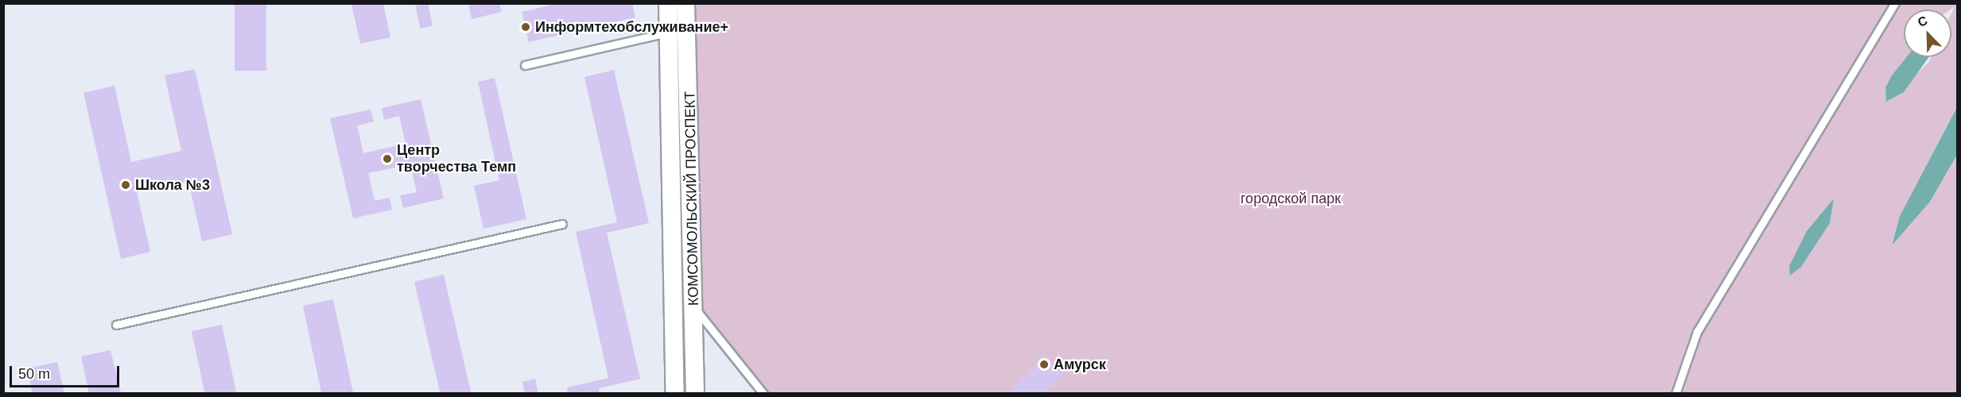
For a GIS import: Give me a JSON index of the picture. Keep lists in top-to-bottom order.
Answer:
{
  "streets": {
    "street": ["КОМСОМОЛЬСКИЙ ПРОСПЕКТ"]
  },
  "parks": ["городской парк"],
  "places": [
    "Информтехобслуживание+",
    "Центр творчества Темп",
    "Школа №3",
    "Амурск"
  ],
  "scale_bar": "50 m",
  "north": "top left"
}
